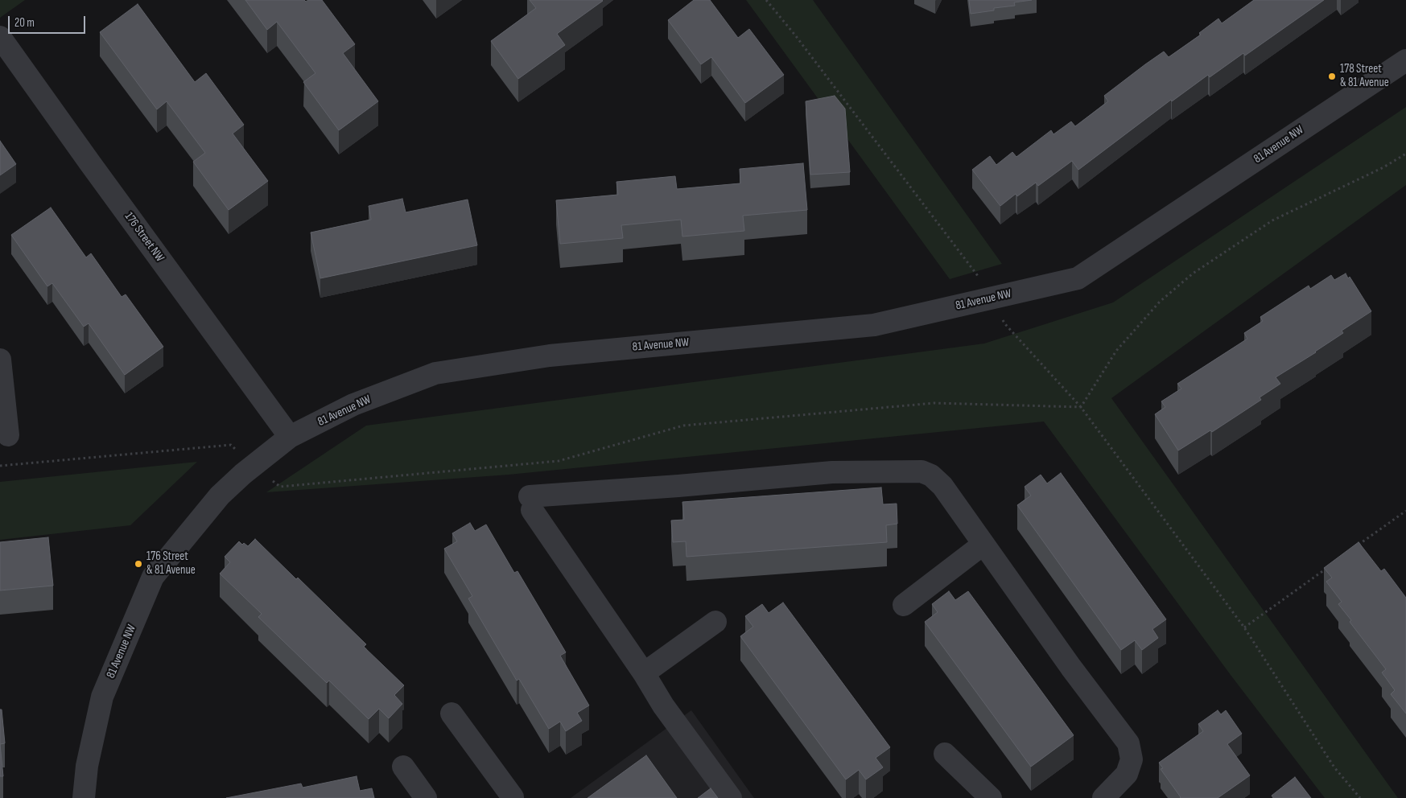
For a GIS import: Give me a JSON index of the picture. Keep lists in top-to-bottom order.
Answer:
{
  "streets": {
    "street": ["81 Avenue NW", "176 Street NW"]
  },
  "crossings": [
    ["81 Avenue NW", "176 Street NW"]
  ],
  "places": ["178 Street & 81 Avenue", "176 Street & 81 Avenue"],
  "scale_bar": "20 m"
}
